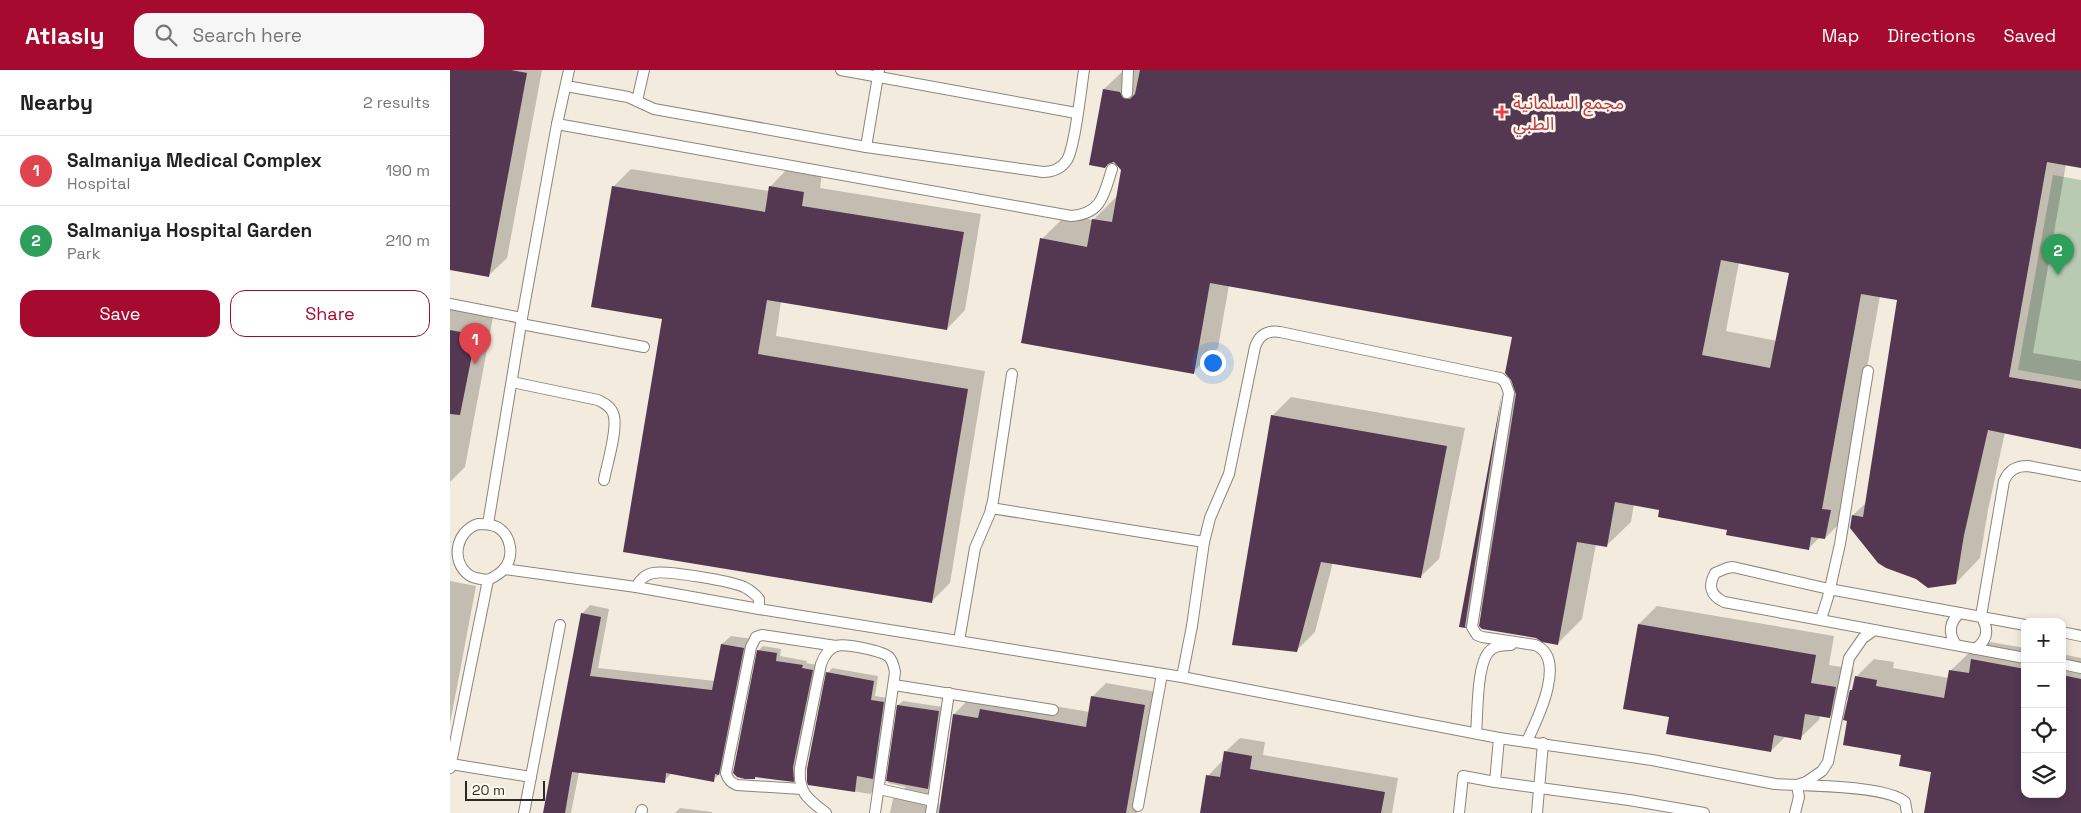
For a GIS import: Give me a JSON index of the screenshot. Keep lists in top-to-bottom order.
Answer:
{
  "places": {
    "health": ["مجمع السلمانية الطبي"]
  },
  "scale_bar": "20 m",
  "page": {
    "header": "Atlasly",
    "search": "Search here",
    "nav": ["Map", "Directions", "Saved"],
    "heading": ["Nearby", "2 results"],
    "list": [
      {
        "mark": "1",
        "name": "Salmaniya Medical Complex",
        "note": "Hospital",
        "value": "190 m"
      },
      {
        "mark": "2",
        "name": "Salmaniya Hospital Garden",
        "note": "Park",
        "value": "210 m"
      }
    ],
    "pins": ["2", "1"],
    "buttons": ["Save", "Share"],
    "map_buttons": ["+", "−"],
    "scale": "20 m"
  }
}
